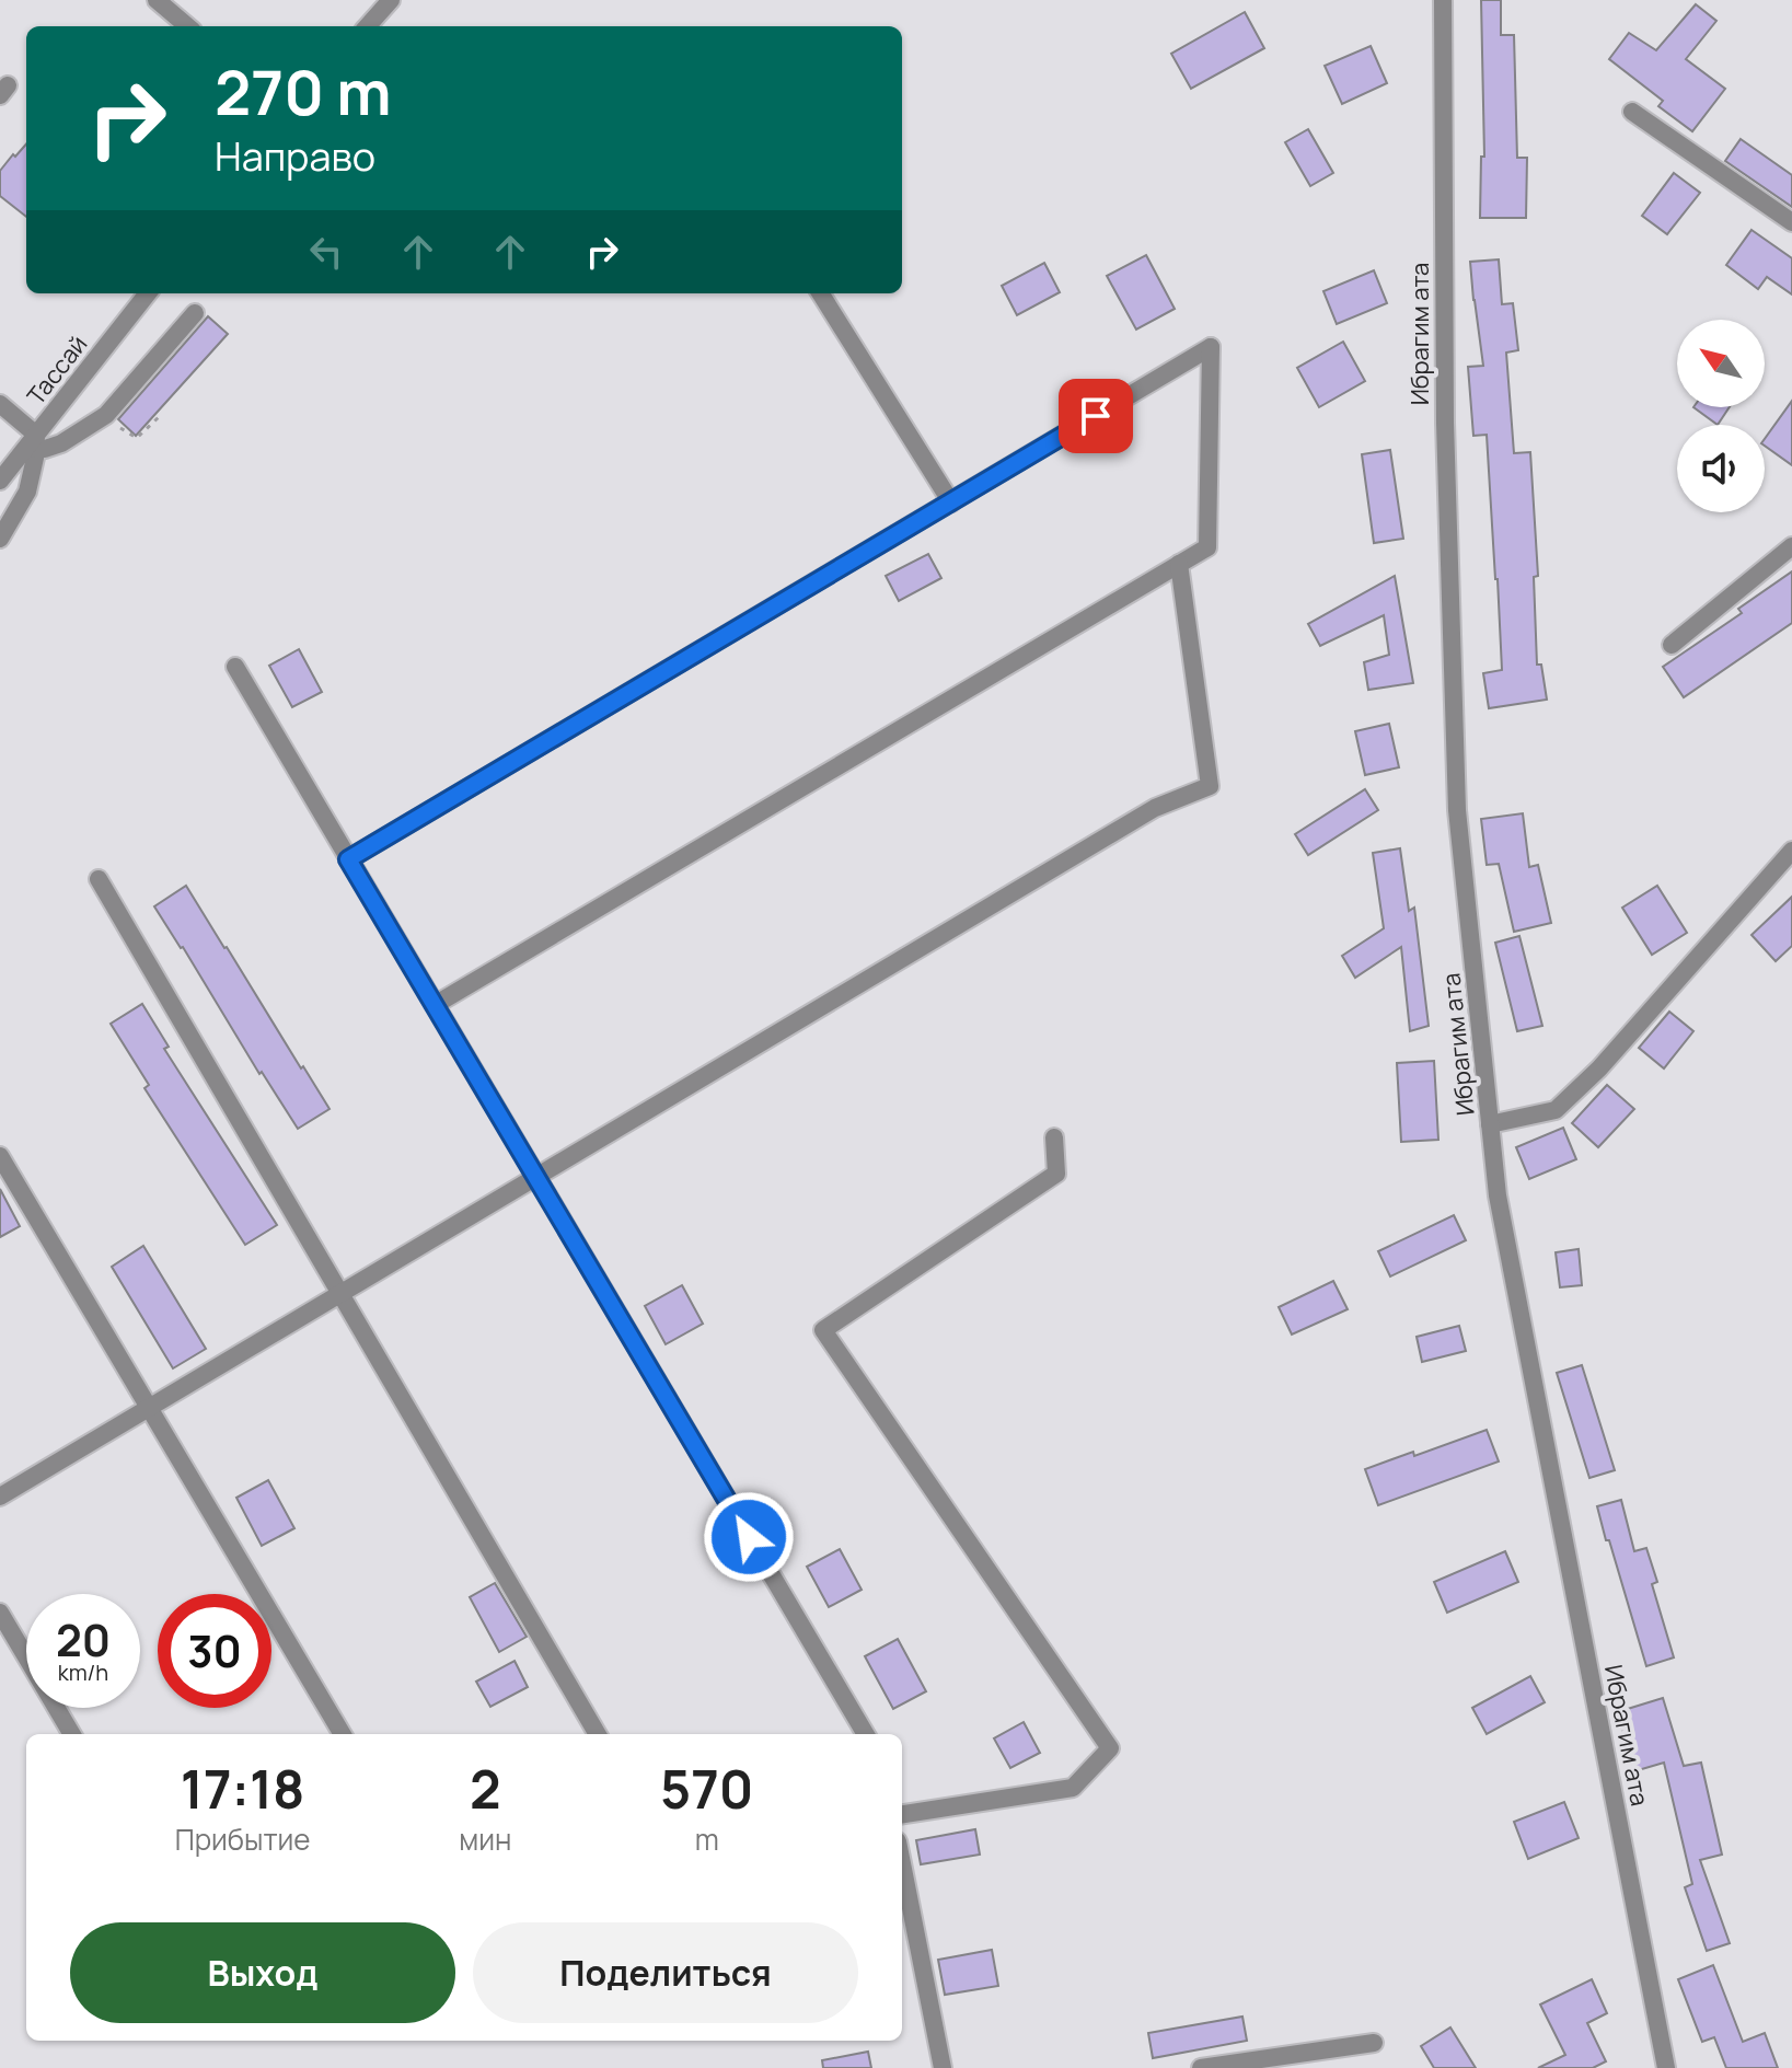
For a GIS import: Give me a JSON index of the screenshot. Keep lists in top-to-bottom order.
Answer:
{
  "streets": {
    "street": ["Ибрагим ата", "Тассай"]
  },
  "north": "top left",
  "page": {
    "turn": ["270 m", "Направо"],
    "speed": "20 km/h",
    "limit": "30",
    "eta": [
      "17:18",
      "Прибытие",
      "2",
      "мин",
      "570",
      "m"
    ],
    "buttons": ["Выход", "Поделиться"]
  }
}
